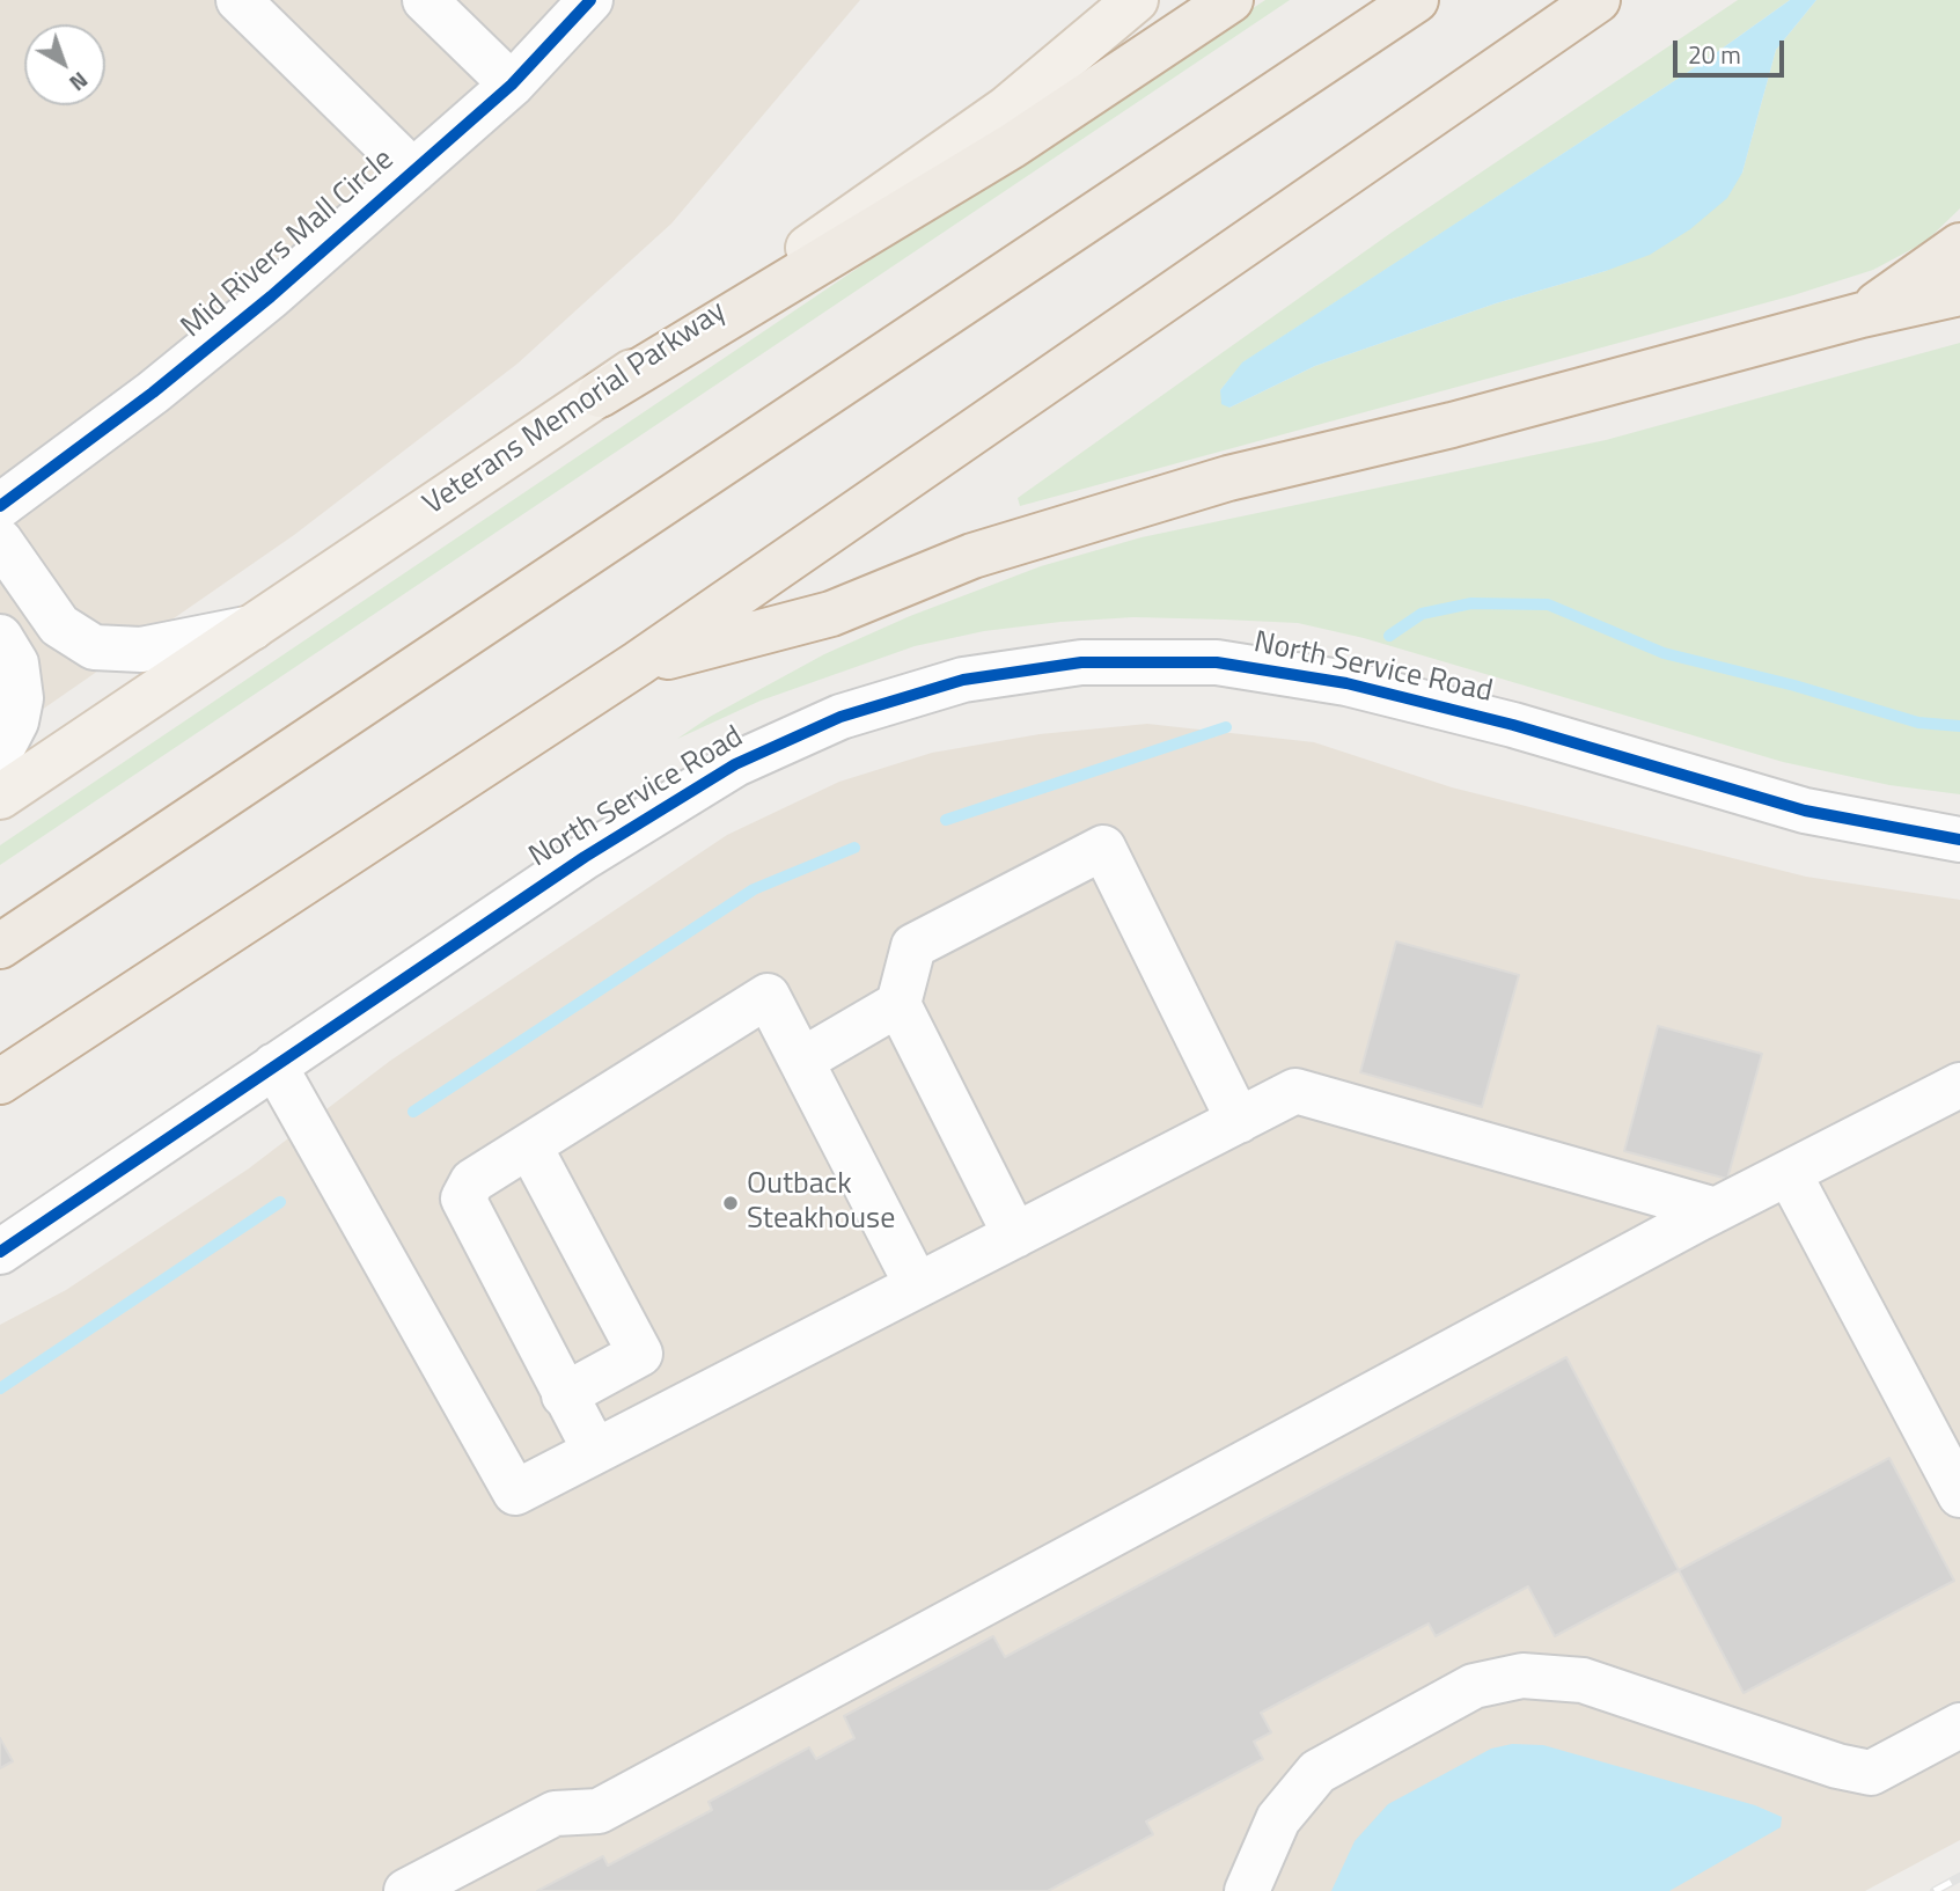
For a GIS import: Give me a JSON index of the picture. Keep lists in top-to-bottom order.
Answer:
{
  "streets": {
    "main road": ["Veterans Memorial Parkway"],
    "street": ["Mid Rivers Mall Circle", "North Service Road"]
  },
  "places": ["Outback Steakhouse"],
  "scale_bar": "20 m",
  "north": "bottom right"
}
